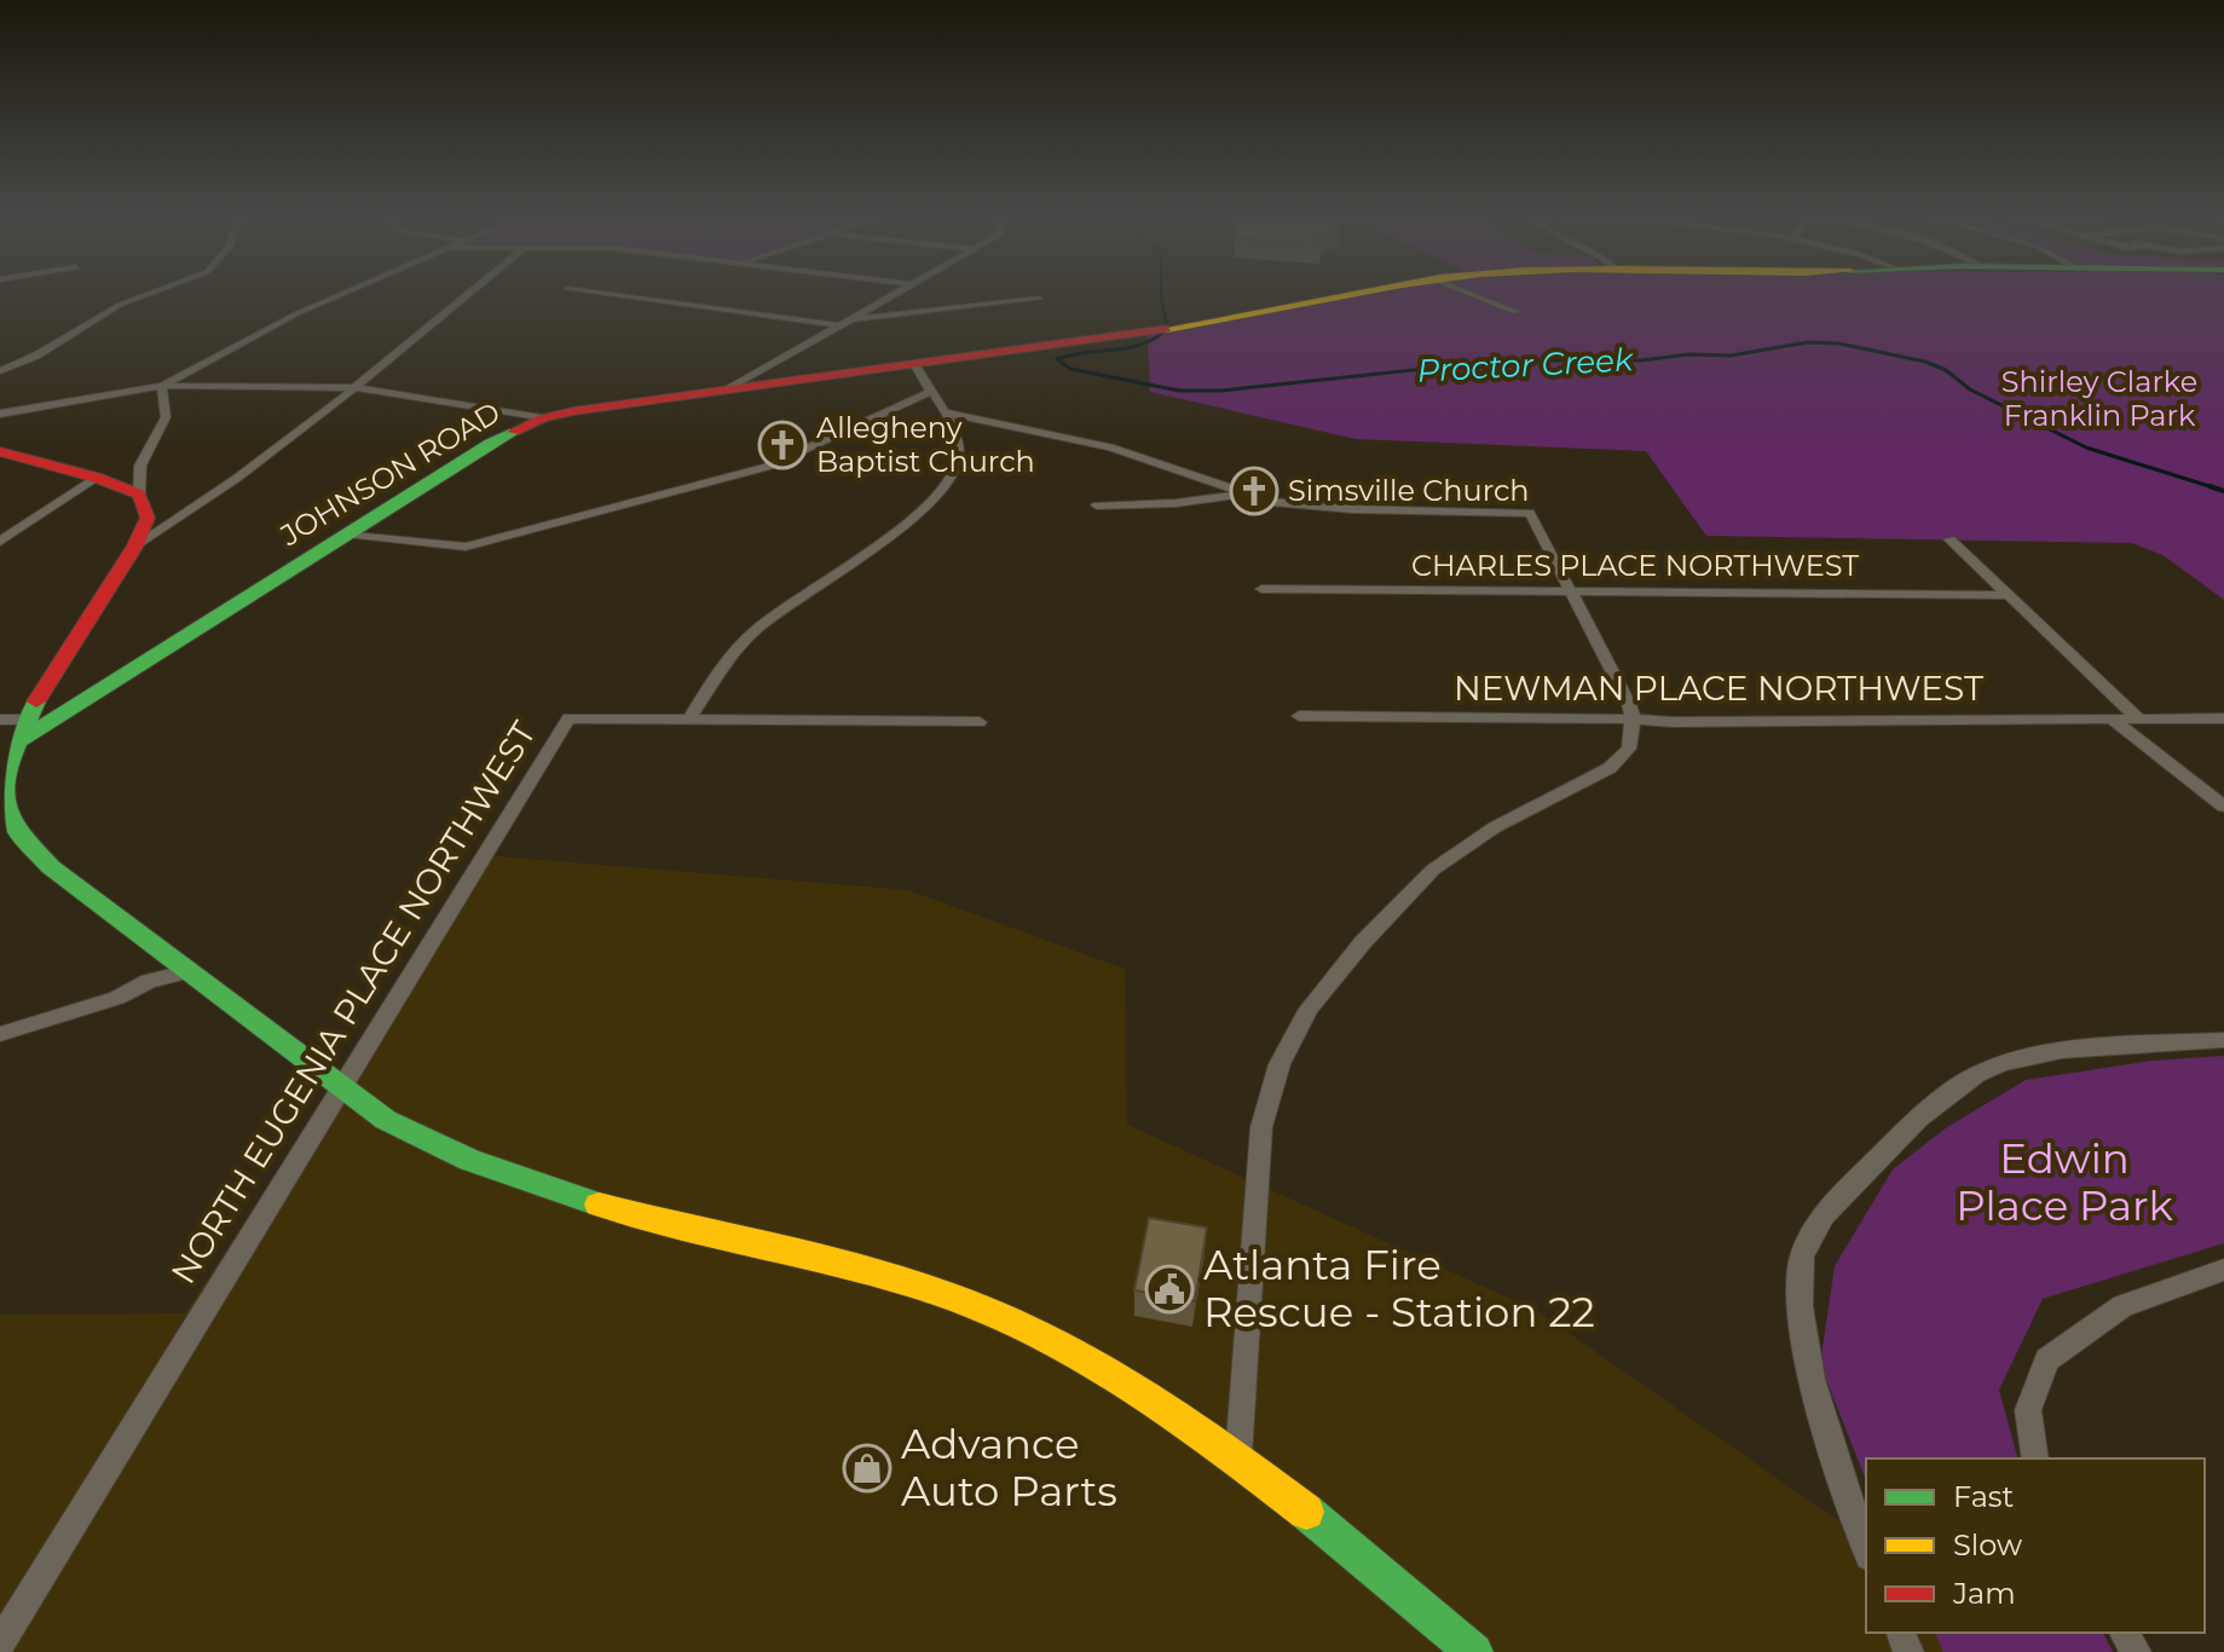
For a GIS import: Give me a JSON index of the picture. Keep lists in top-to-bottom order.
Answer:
{
  "streets": {
    "street": [
      "JOHNSON ROAD",
      "CHARLES PLACE NORTHWEST",
      "NEWMAN PLACE NORTHWEST",
      "NORTH EUGENIA PLACE NORTHWEST"
    ]
  },
  "water": ["Proctor Creek"],
  "parks": ["Shirley Clarke Franklin Park", "Edwin Place Park"],
  "places": {
    "church": ["Allegheny Baptist Church", "Simsville Church"],
    "public building": ["Atlanta Fire Rescue - Station 22"],
    "shop": ["Advance Auto Parts"]
  },
  "legend": ["Fast", "Slow", "Jam"]
}
